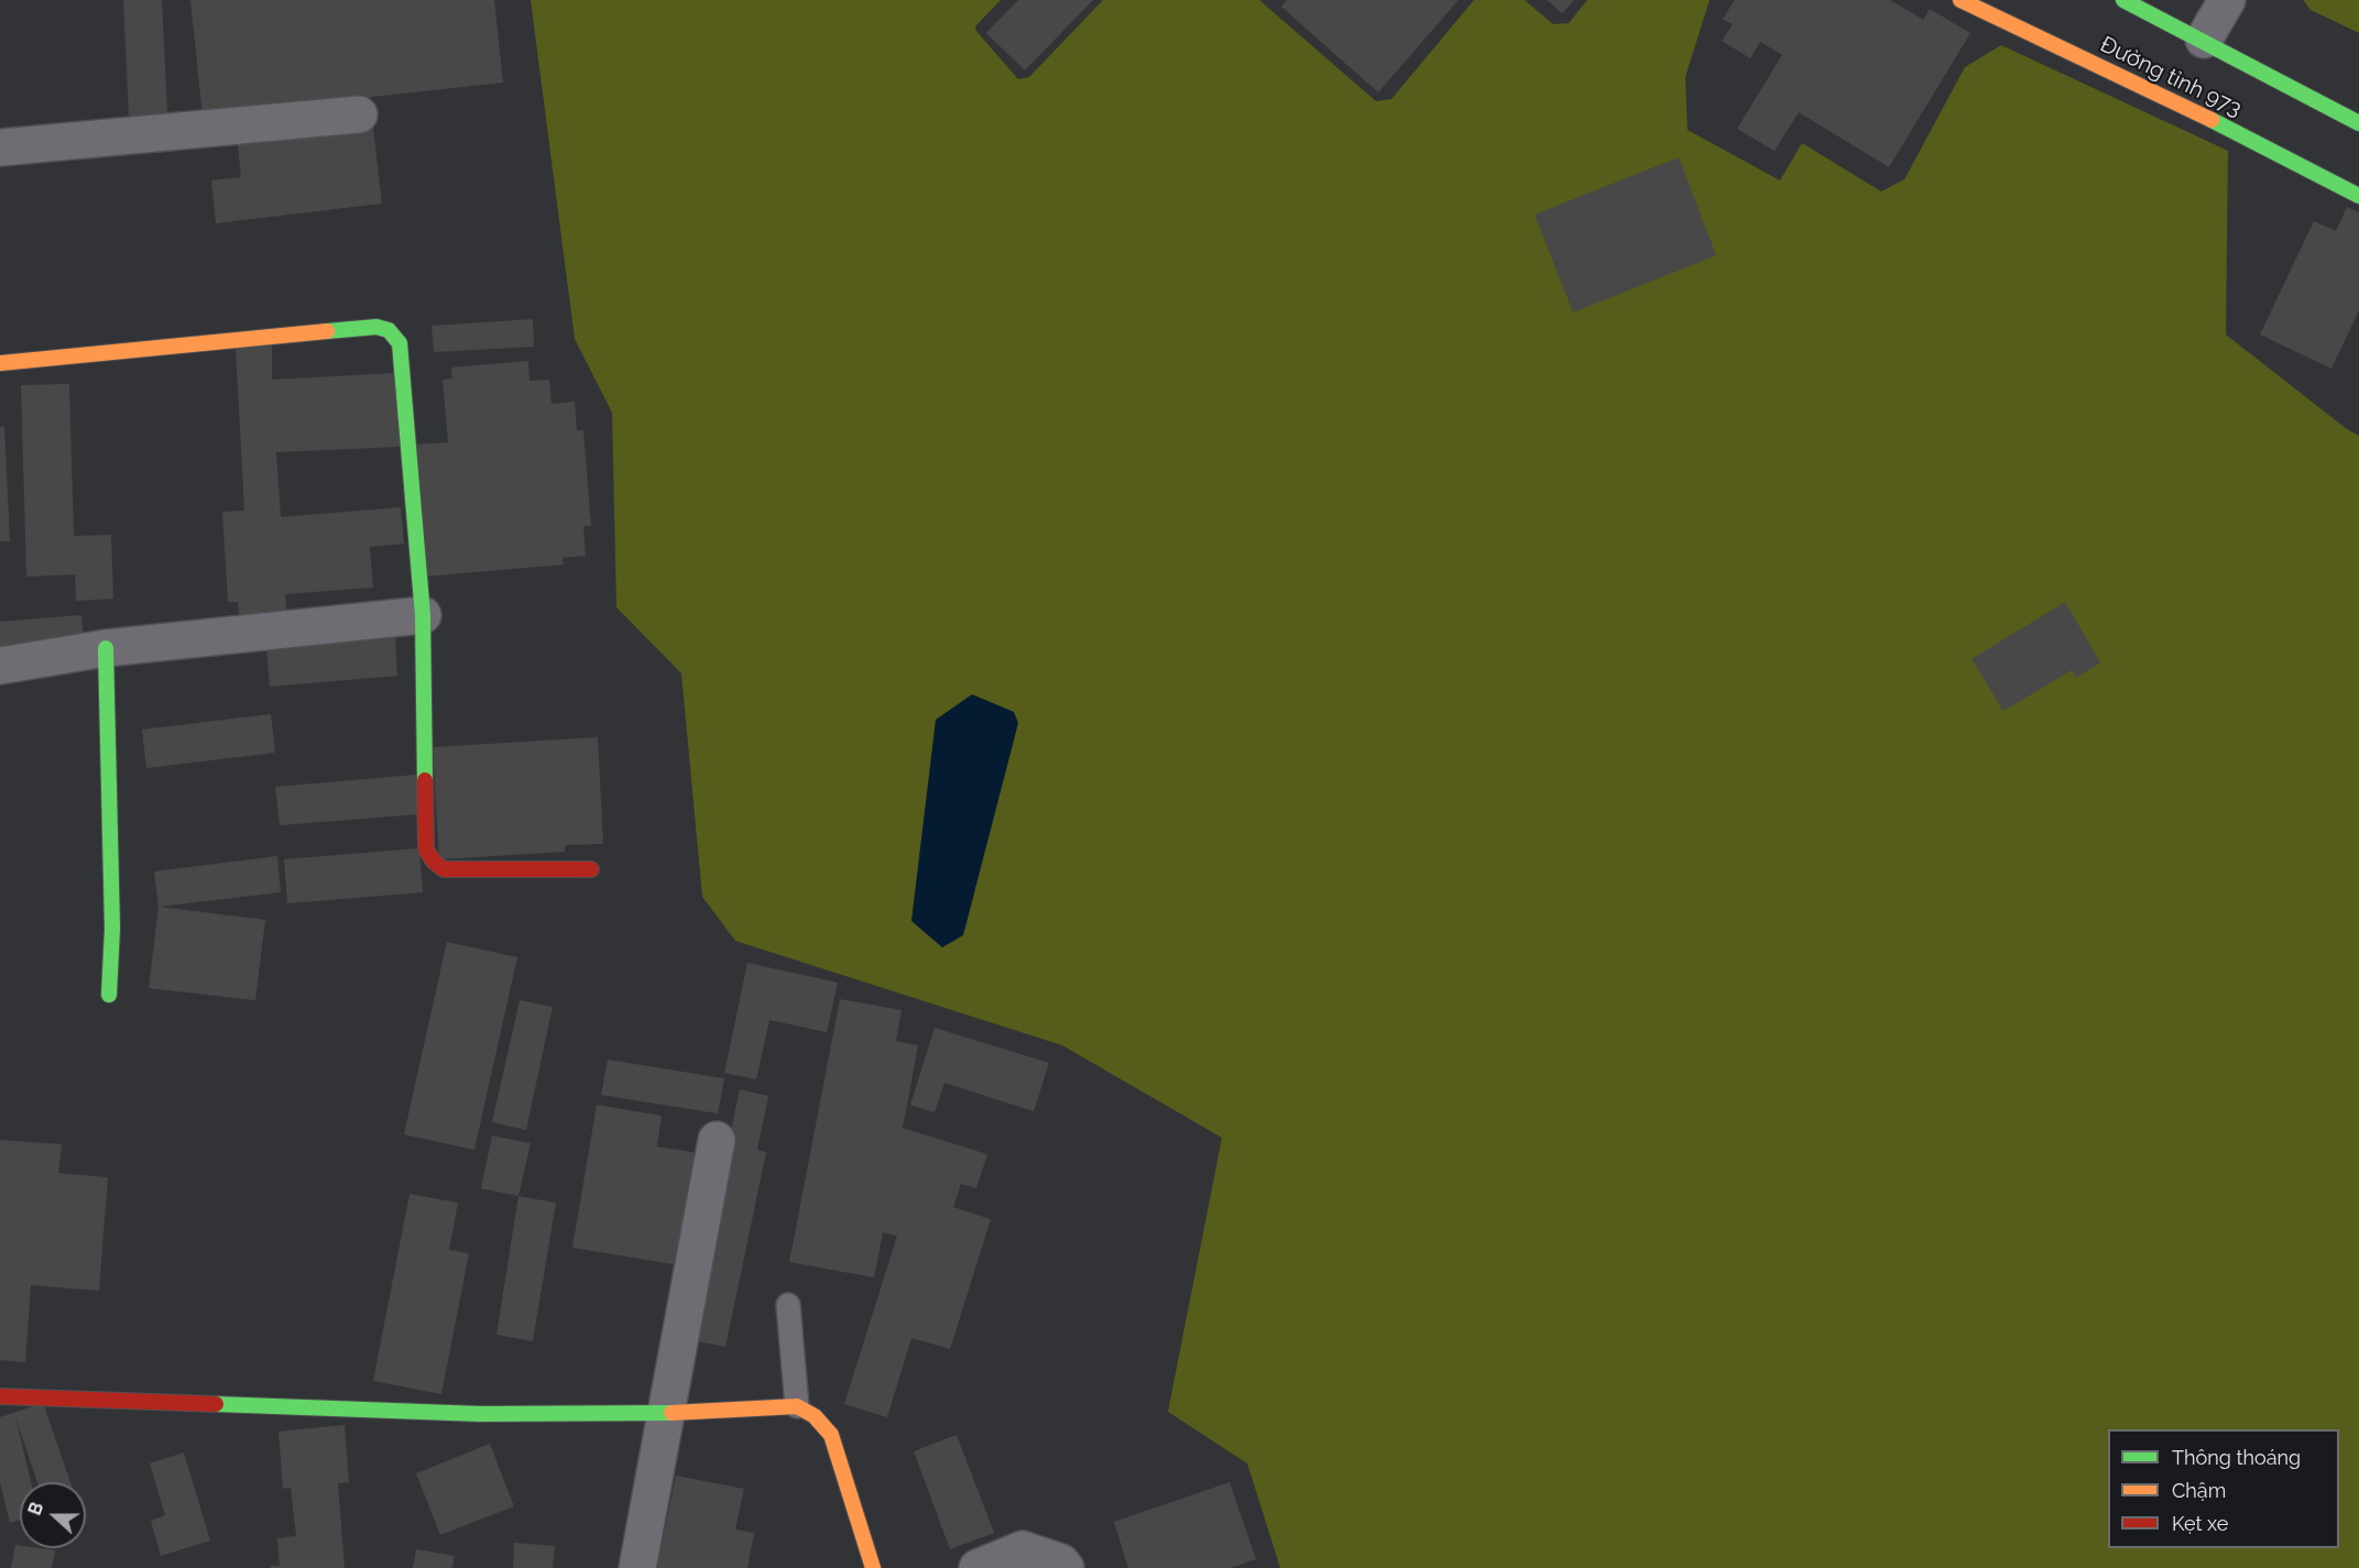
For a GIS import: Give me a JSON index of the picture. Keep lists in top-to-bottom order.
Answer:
{
  "streets": {
    "street": ["Đường tỉnh 973"]
  },
  "legend": ["Thông thoáng", "Chậm", "Kẹt xe"],
  "north": "left"
}
